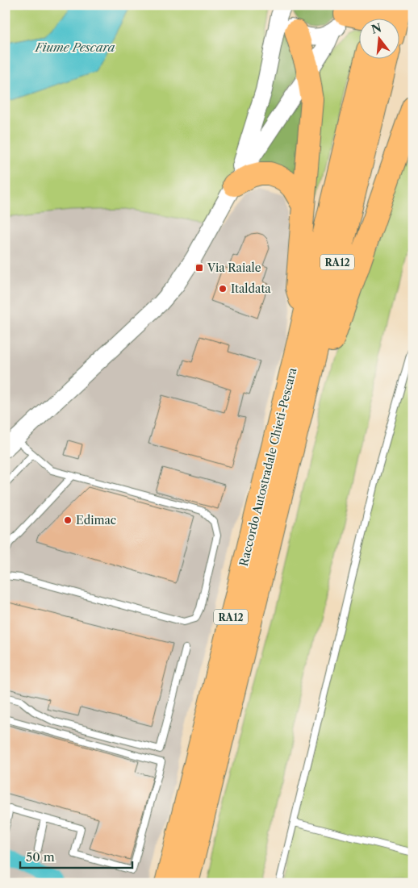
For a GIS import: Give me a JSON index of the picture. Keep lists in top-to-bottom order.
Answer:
{
  "streets": {
    "highway": ["RA12", "Raccordo Autostradale Chieti-Pescara"]
  },
  "water": ["Fiume Pescara"],
  "places": {
    "transit": ["Via Raiale"],
    "other": ["Italdata", "Edimac"]
  },
  "scale_bar": "50 m",
  "north": "top"
}
